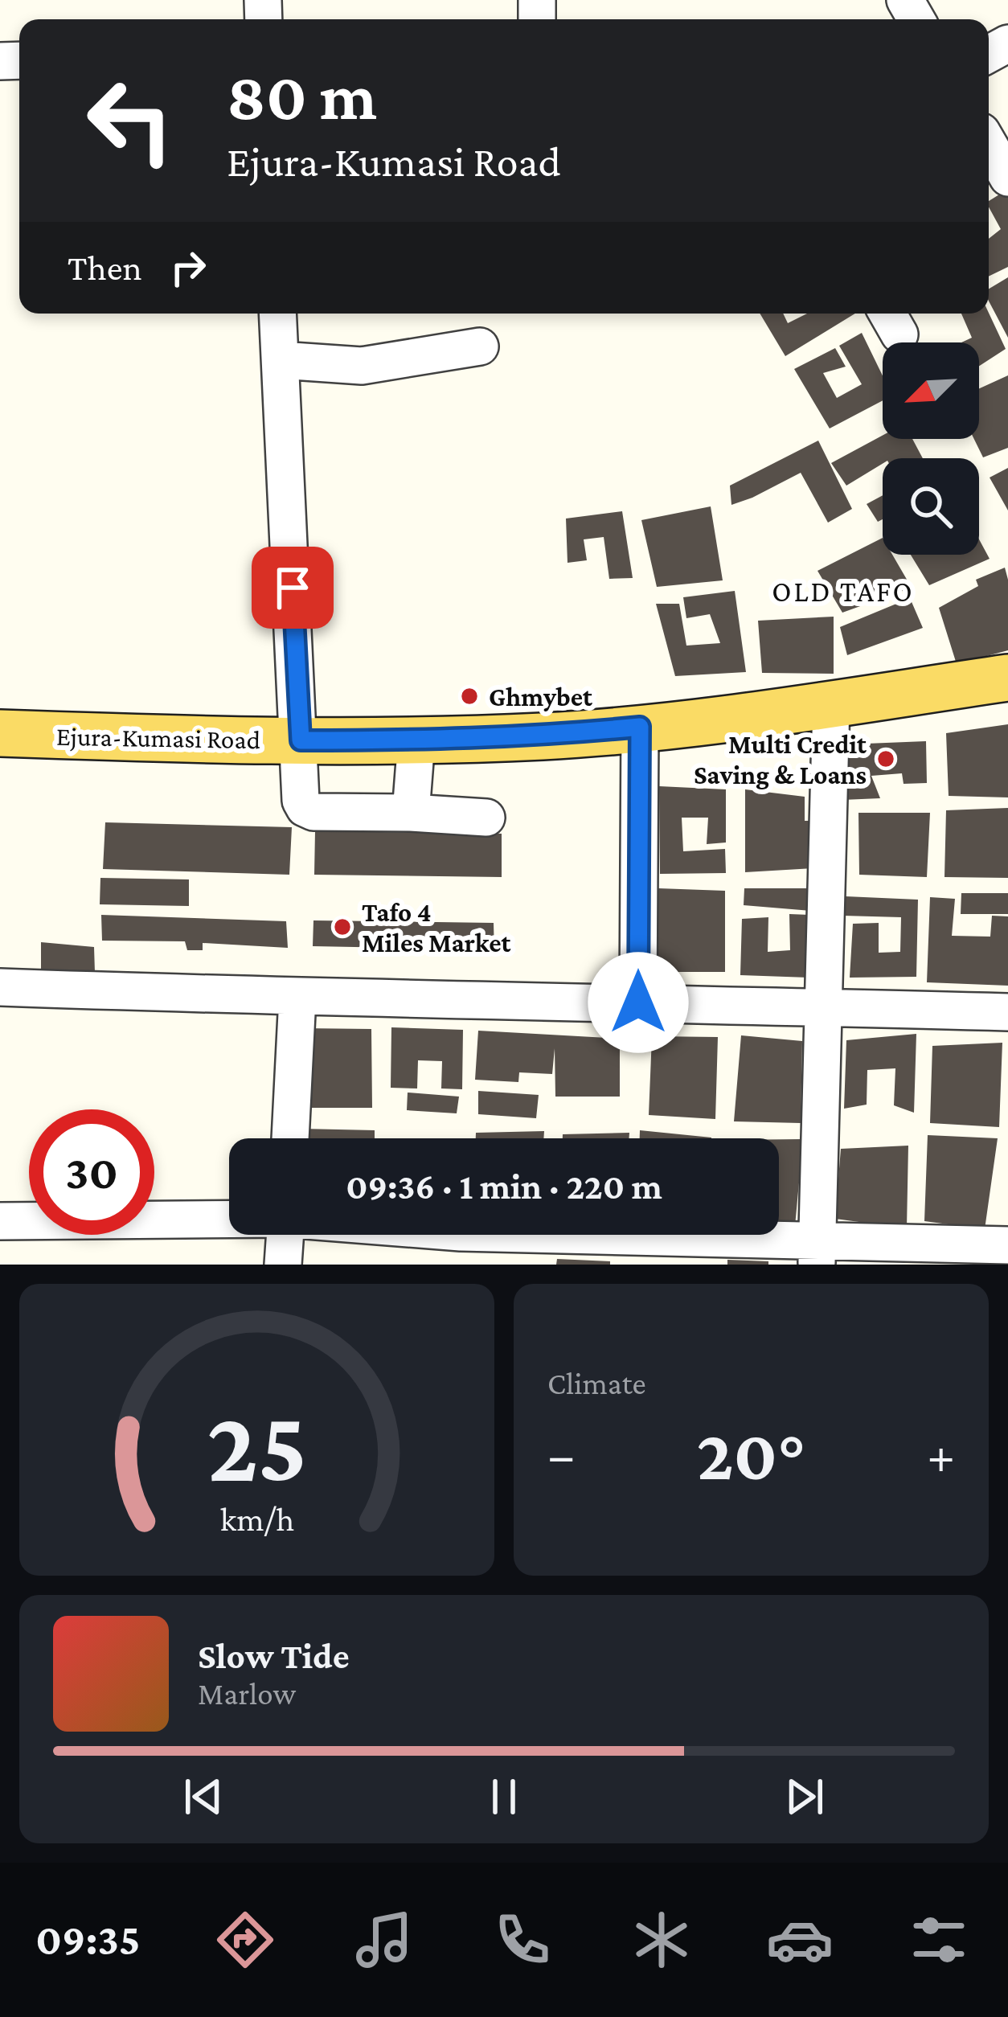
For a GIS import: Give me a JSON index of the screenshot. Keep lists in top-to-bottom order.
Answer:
{
  "streets": {
    "main road": ["Ejura-Kumasi Road"]
  },
  "districts": ["OLD TAFO"],
  "places": ["Ghmybet", "Multi Credit Saving & Loans", "Tafo 4 Miles Market"],
  "north": "bottom left",
  "page": {
    "turn": ["80 m", "Ejura-Kumasi Road"],
    "then": "Then",
    "limit": "30",
    "trip": "09:36 · 1 min · 220 m",
    "tile": "Climate",
    "heat": ["−", "20°", "+"],
    "song": ["Slow Tide", "Marlow"],
    "tabs": "09:35",
    "gauge": ["25", "km/h"]
  }
}
